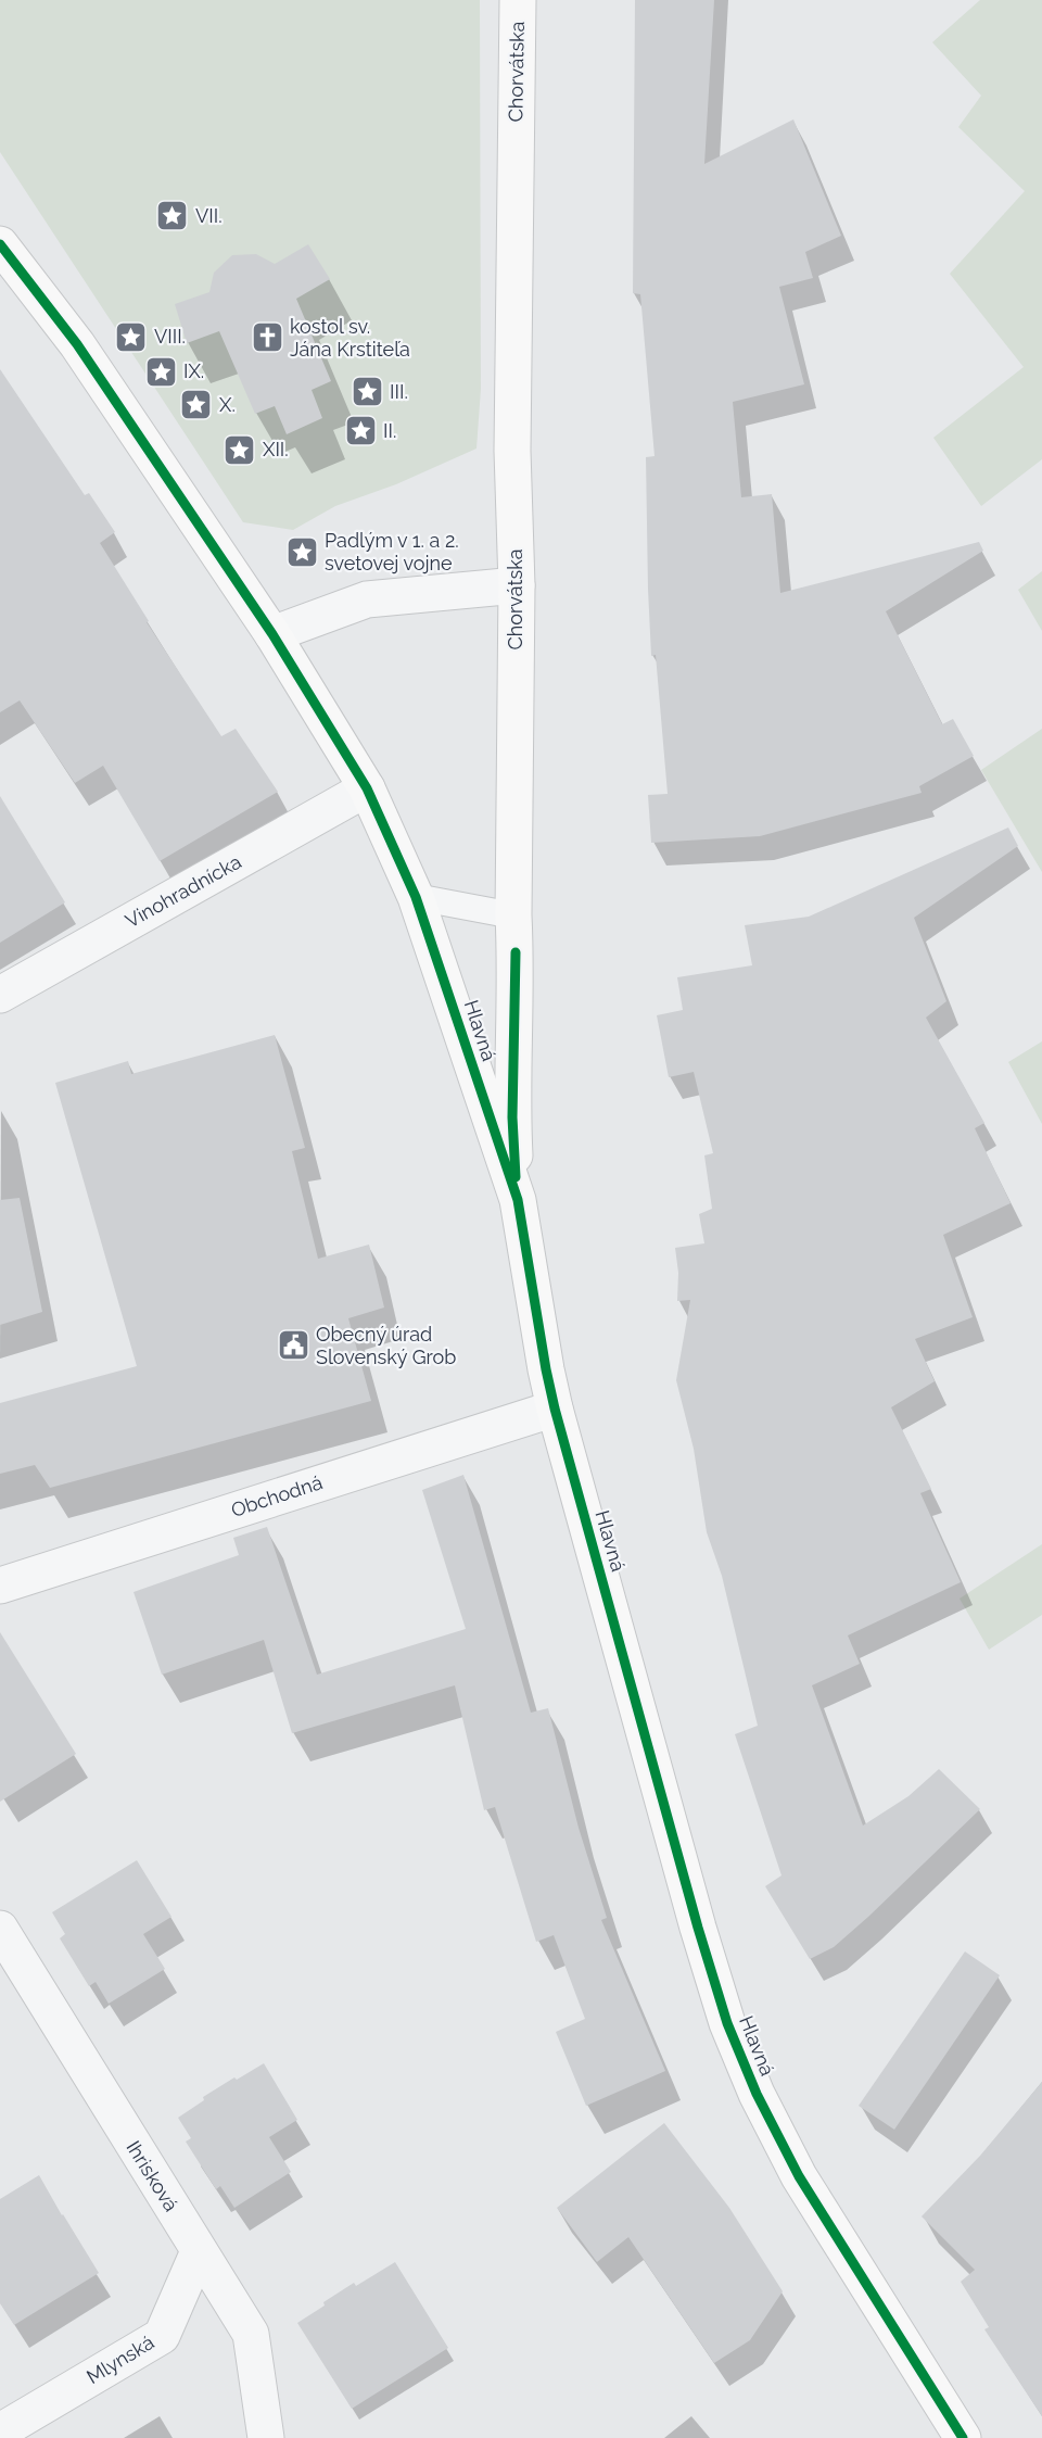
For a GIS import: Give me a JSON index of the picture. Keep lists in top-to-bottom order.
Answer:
{
  "streets": {
    "street": [
      "Chorvátska",
      "Vinohradnícka",
      "Hlavná",
      "Obchodná",
      "Ihrisková",
      "Mlynská"
    ]
  },
  "crossings": [
    ["Chorvátska", "Hlavná"],
    ["Vinohradnícka", "Hlavná"],
    ["Hlavná", "Obchodná"],
    ["Ihrisková", "Mlynská"]
  ],
  "places": {
    "place": [
      "VII.",
      "VIII.",
      "IX.",
      "III.",
      "X.",
      "II.",
      "XII.",
      "Padlým v 1. a 2. svetovej vojne"
    ],
    "church": ["kostol sv. Jána Krstiteľa"],
    "public building": ["Obecný úrad Slovenský Grob"]
  }
}
